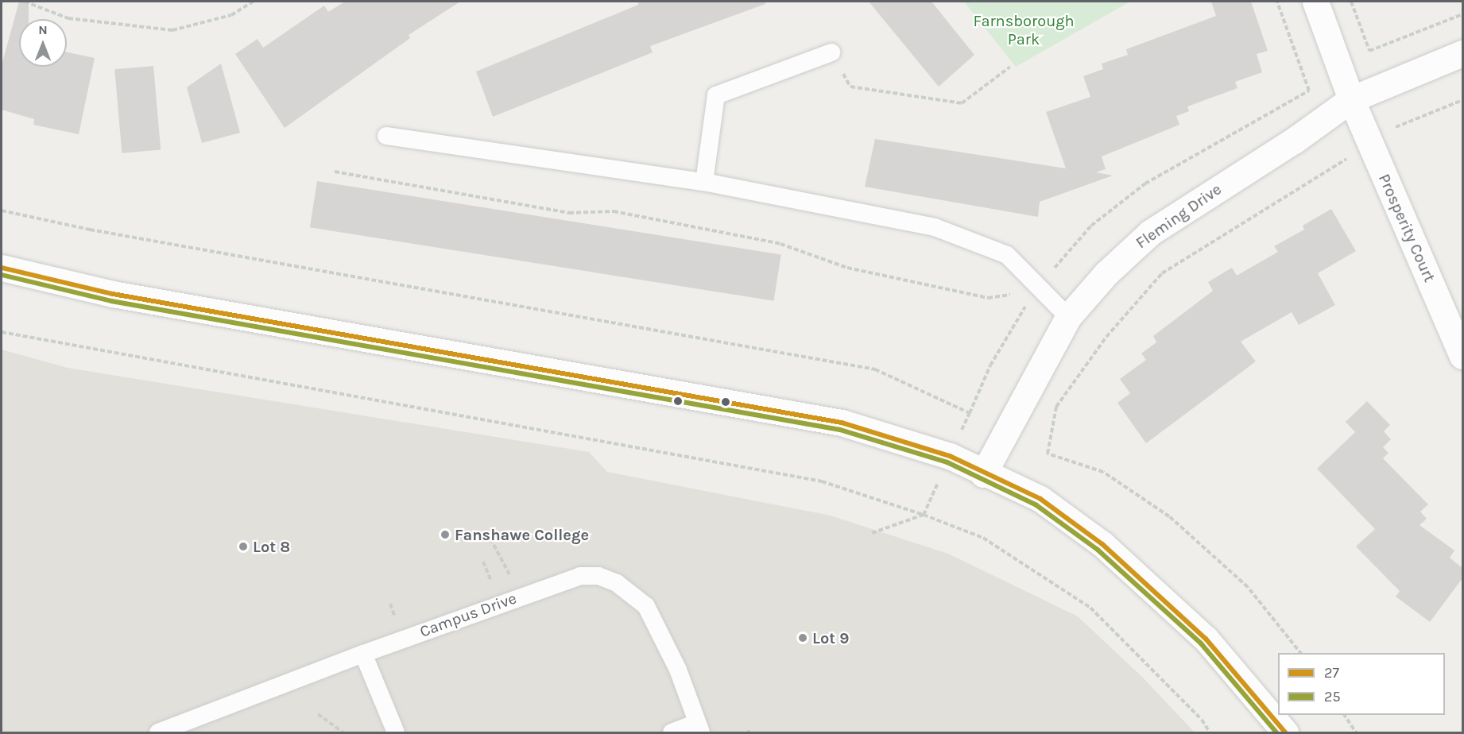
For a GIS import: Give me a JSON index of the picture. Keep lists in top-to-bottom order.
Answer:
{
  "streets": {
    "street": ["Fleming Drive", "Prosperity Court"],
    "lane": ["Campus Drive"]
  },
  "crossings": [
    ["Fleming Drive", "Prosperity Court"]
  ],
  "parks": ["Farnsborough Park"],
  "places": ["Fanshawe College", "Lot 8", "Lot 9"],
  "lines": ["transit line 27", "transit line 25"],
  "legend": ["27", "25"],
  "north": "top"
}
